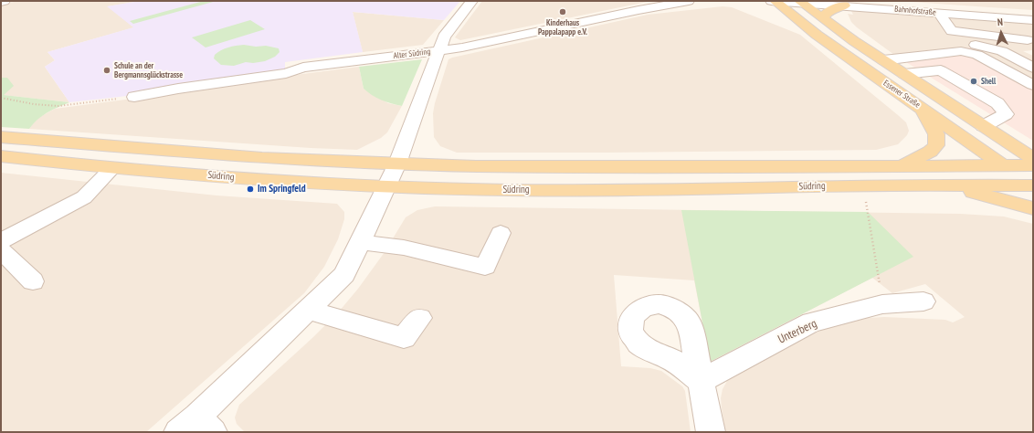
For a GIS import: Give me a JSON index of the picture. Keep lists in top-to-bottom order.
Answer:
{
  "streets": {
    "main road": ["Essener Straße", "Südring"],
    "street": ["Bahnhofstraße", "Alter Südring", "Unterberg"]
  },
  "crossings": [
    ["Bahnhofstraße", "Essener Straße"],
    ["Essener Straße", "Südring"]
  ],
  "places": [
    "Kinderhaus Pappalapapp e.V.",
    "Schule an der Bergmannsglückstrasse",
    "Shell",
    "Im Springfeld"
  ],
  "north": "top"
}
